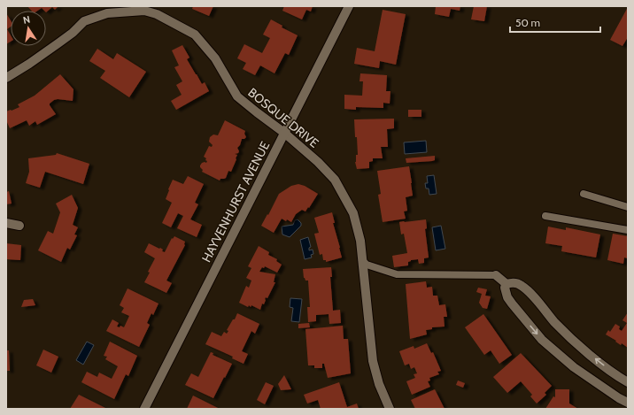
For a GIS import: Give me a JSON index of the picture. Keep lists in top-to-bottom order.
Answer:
{
  "streets": {
    "street": ["BOSQUE DRIVE", "HAYVENHURST AVENUE"]
  },
  "crossings": [
    ["BOSQUE DRIVE", "HAYVENHURST AVENUE"]
  ],
  "scale_bar": "50 m",
  "north": "top"
}
